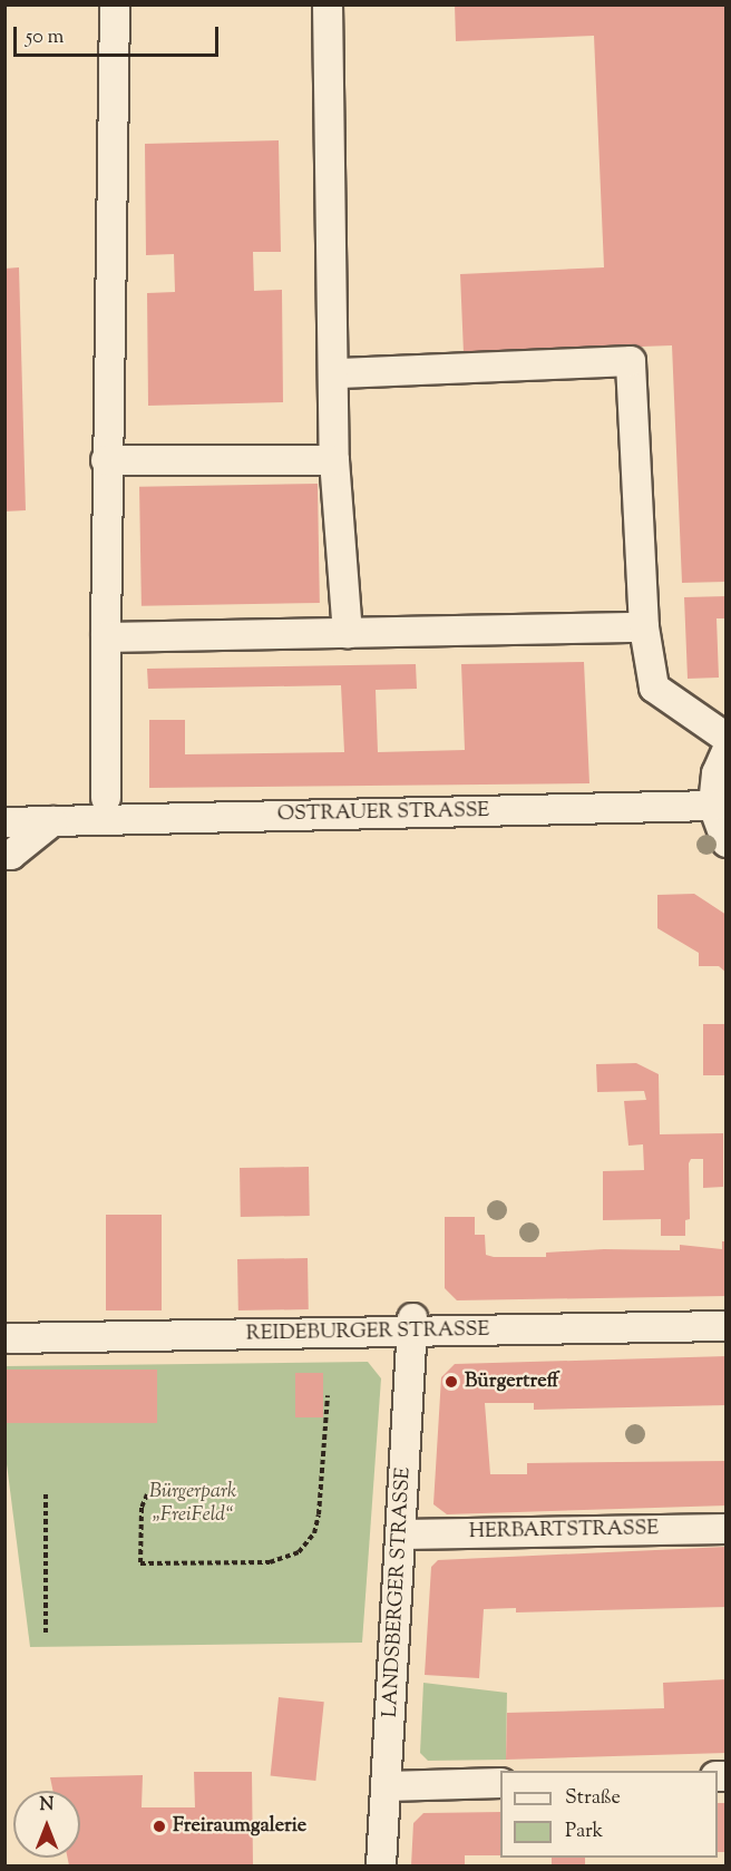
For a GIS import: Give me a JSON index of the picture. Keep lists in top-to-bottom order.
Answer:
{
  "streets": {
    "street": [
      "OSTRAUER STRASSE",
      "REIDEBURGER STRASSE",
      "HERBARTSTRASSE",
      "LANDSBERGER STRASSE"
    ]
  },
  "crossings": [
    ["REIDEBURGER STRASSE", "LANDSBERGER STRASSE"],
    ["HERBARTSTRASSE", "LANDSBERGER STRASSE"]
  ],
  "parks": ["Bürgerpark „FreiFeld“"],
  "places": ["Bürgertreff", "Freiraumgalerie"],
  "legend": ["Straße", "Park"],
  "scale_bar": "50 m",
  "north": "top"
}
